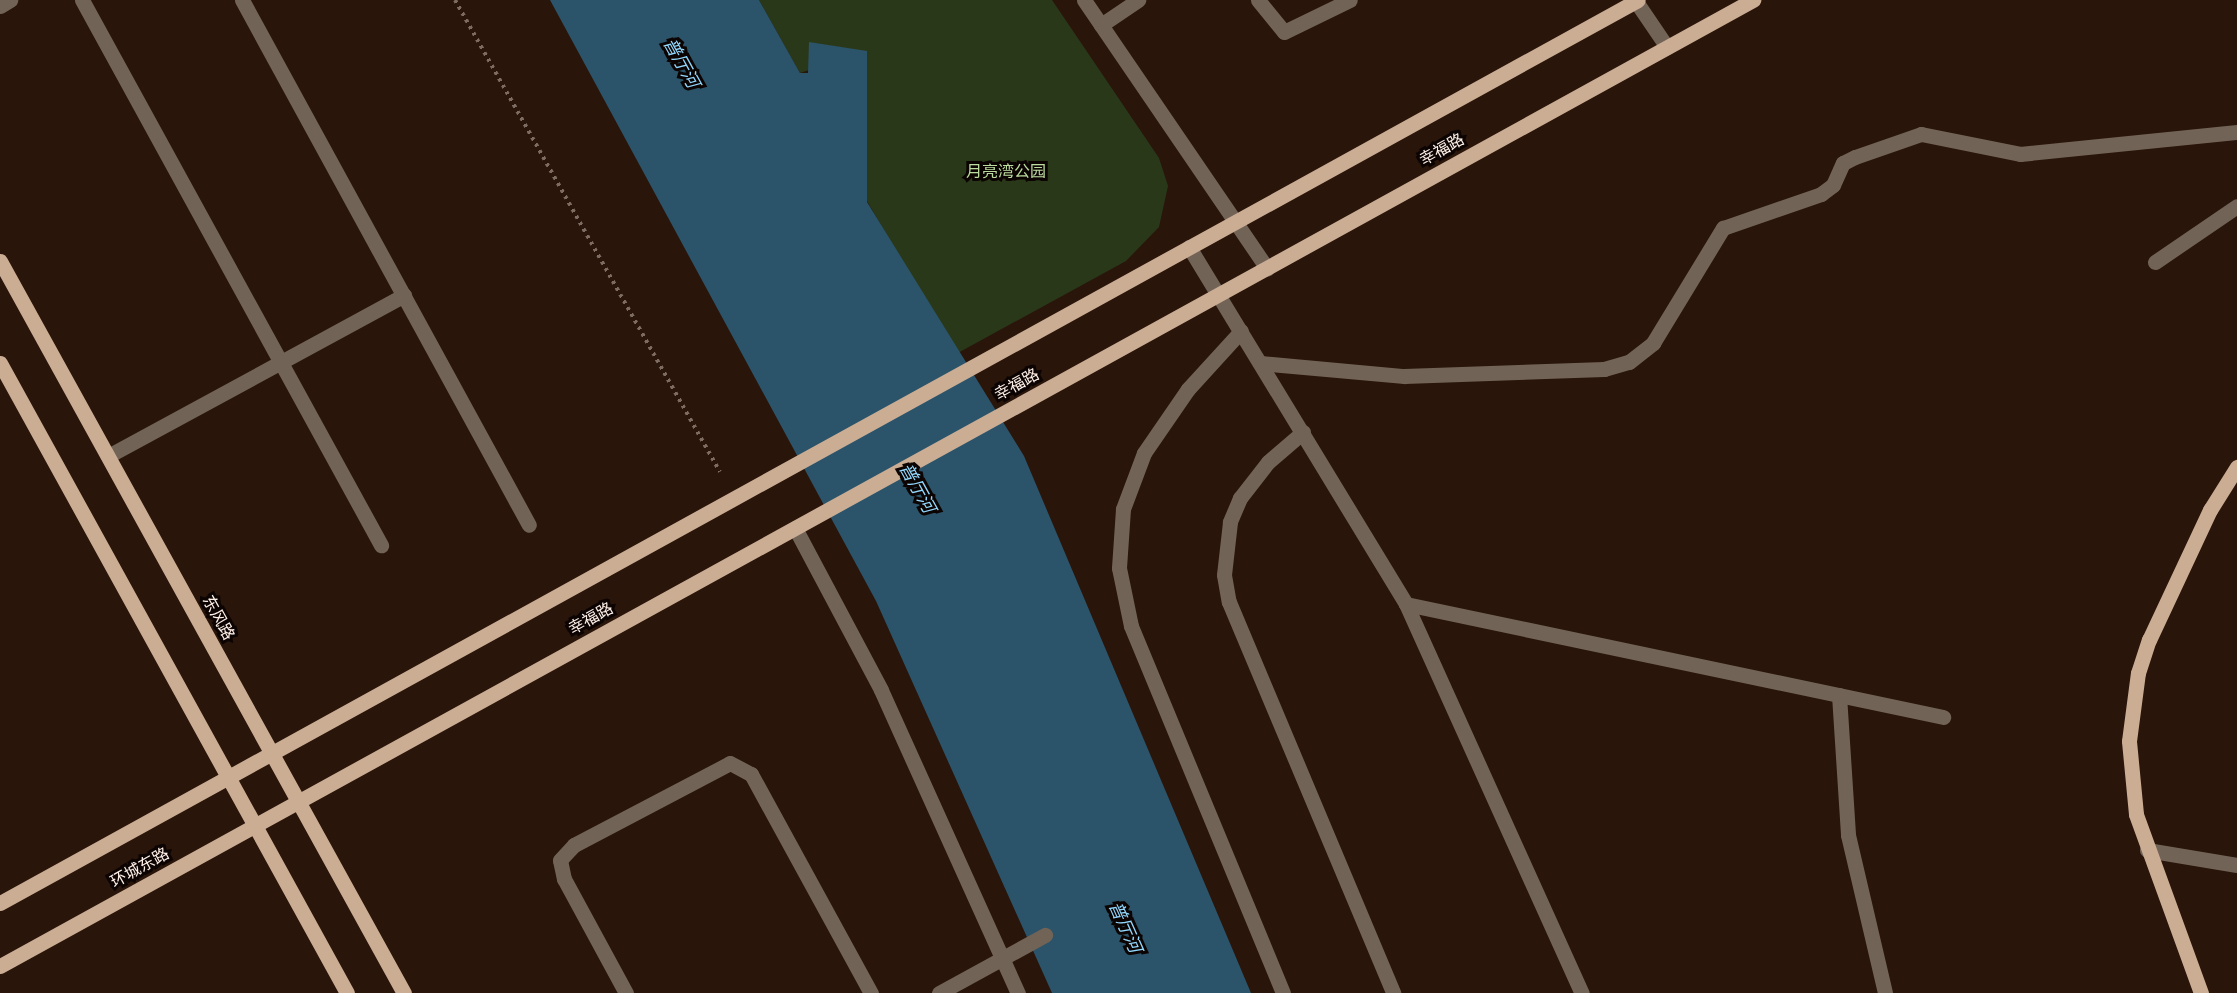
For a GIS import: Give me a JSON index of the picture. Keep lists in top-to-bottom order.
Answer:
{
  "streets": {
    "main road": ["幸福路", "东风路", "环城东路"]
  },
  "crossings": [
    ["幸福路", "东风路"],
    ["幸福路", "环城东路"],
    ["东风路", "环城东路"]
  ],
  "water": ["普厅河"],
  "parks": ["月亮湾公园"]
}
